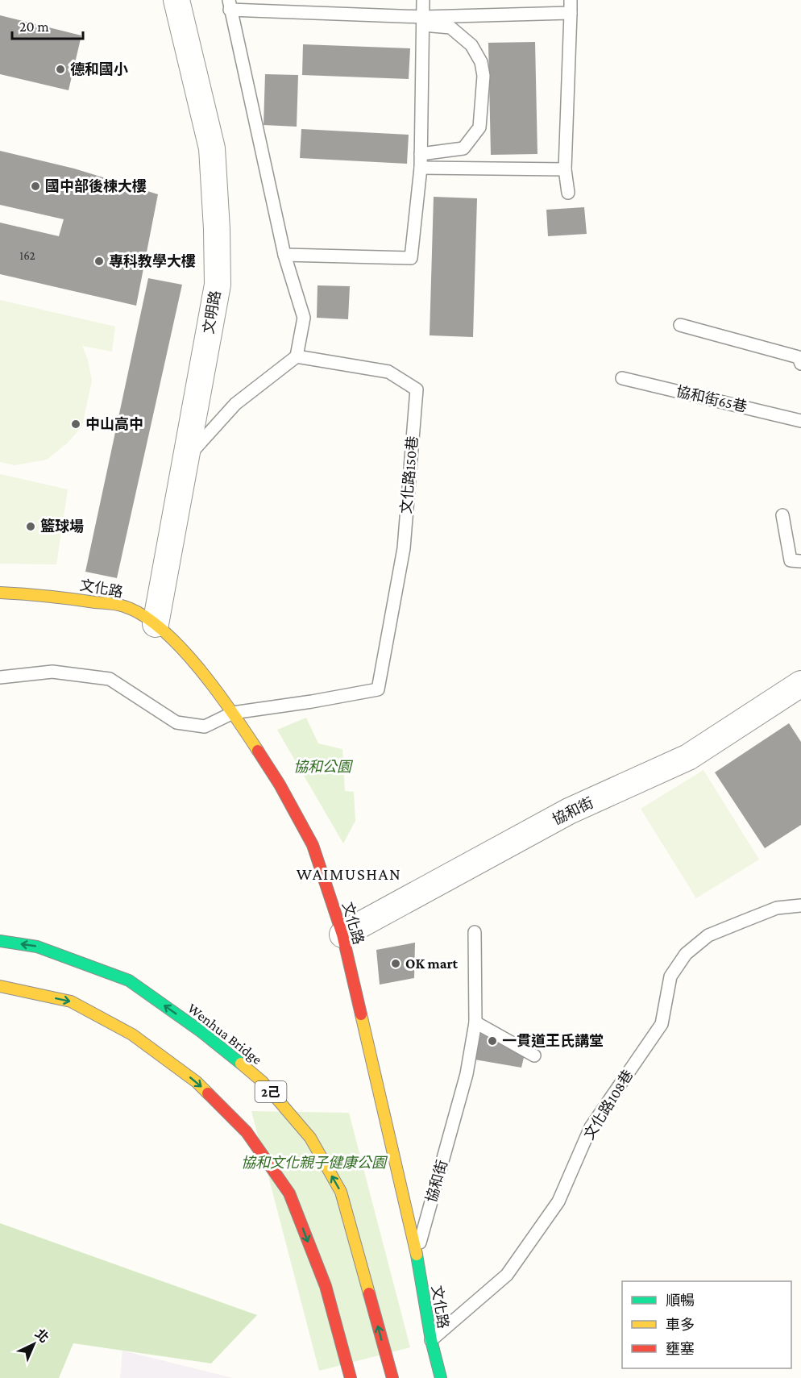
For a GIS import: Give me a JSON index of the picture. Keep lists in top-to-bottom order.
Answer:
{
  "streets": {
    "main road": ["文化路", "Wenhua Bridge", "2己"],
    "street": ["文明路", "協和街"],
    "lane": ["協和街65巷", "文化路150巷", "文化路108巷"]
  },
  "crossings": [
    ["文明路", "文化路"],
    ["文化路150巷", "文化路"],
    ["文化路", "協和街"],
    ["文化路", "文化路108巷"]
  ],
  "districts": ["WAIMUSHAN"],
  "parks": ["協和公園", "協和文化親子健康公園"],
  "places": [
    "德和國小",
    "國中部後棟大樓",
    "專科教學大樓",
    "中山高中",
    "籃球場",
    "OK mart",
    "一貫道王氏講堂"
  ],
  "house_numbers": ["162"],
  "legend": ["順暢", "車多", "壅塞"],
  "scale_bar": "20 m",
  "north": "top right"
}
